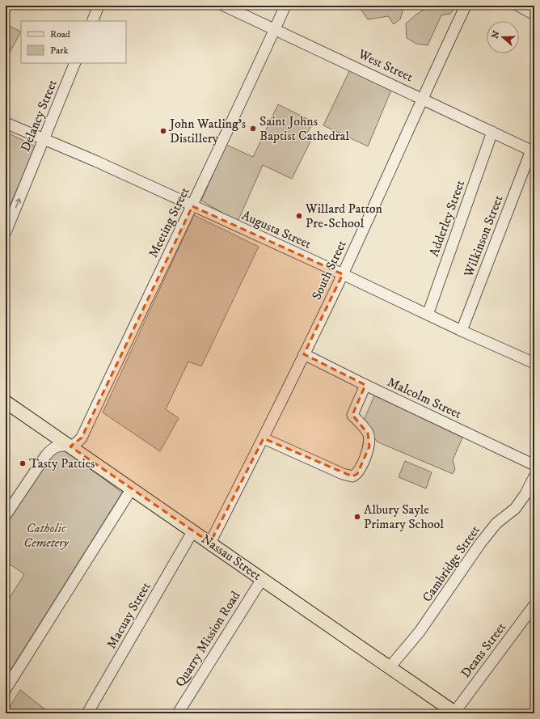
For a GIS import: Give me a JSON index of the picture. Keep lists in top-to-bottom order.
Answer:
{
  "streets": {
    "main road": ["Nassau Street"],
    "street": [
      "West Street",
      "Delancy Street",
      "Adderley Street",
      "Meeting Street",
      "Augusta Street",
      "Wilkinson Street",
      "South Street",
      "Malcolm Street",
      "Cambridge Street",
      "Macuay Street",
      "Quarry Mission Road",
      "Deans Street"
    ]
  },
  "crossings": [
    ["West Street", "Adderley Street"],
    ["West Street", "Meeting Street"],
    ["West Street", "Wilkinson Street"],
    ["West Street", "South Street"],
    ["Delancy Street", "Augusta Street"],
    ["Adderley Street", "Augusta Street"],
    ["Meeting Street", "Augusta Street"],
    ["Meeting Street", "Nassau Street"],
    ["Augusta Street", "Wilkinson Street"],
    ["Augusta Street", "South Street"],
    ["South Street", "Malcolm Street"],
    ["South Street", "Nassau Street"],
    ["Nassau Street", "Cambridge Street"],
    ["Nassau Street", "Macuay Street"],
    ["Nassau Street", "Quarry Mission Road"],
    ["Nassau Street", "Deans Street"]
  ],
  "one_way": ["Delancy Street"],
  "parks": ["Catholic Cemetery"],
  "places": [
    "Saint Johns Baptist Cathedral",
    "John Watling's Distillery",
    "Willard Patton Pre-School",
    "Tasty Patties",
    "Albury Sayle Primary School"
  ],
  "legend": ["Road", "Park"],
  "north": "left"
}
